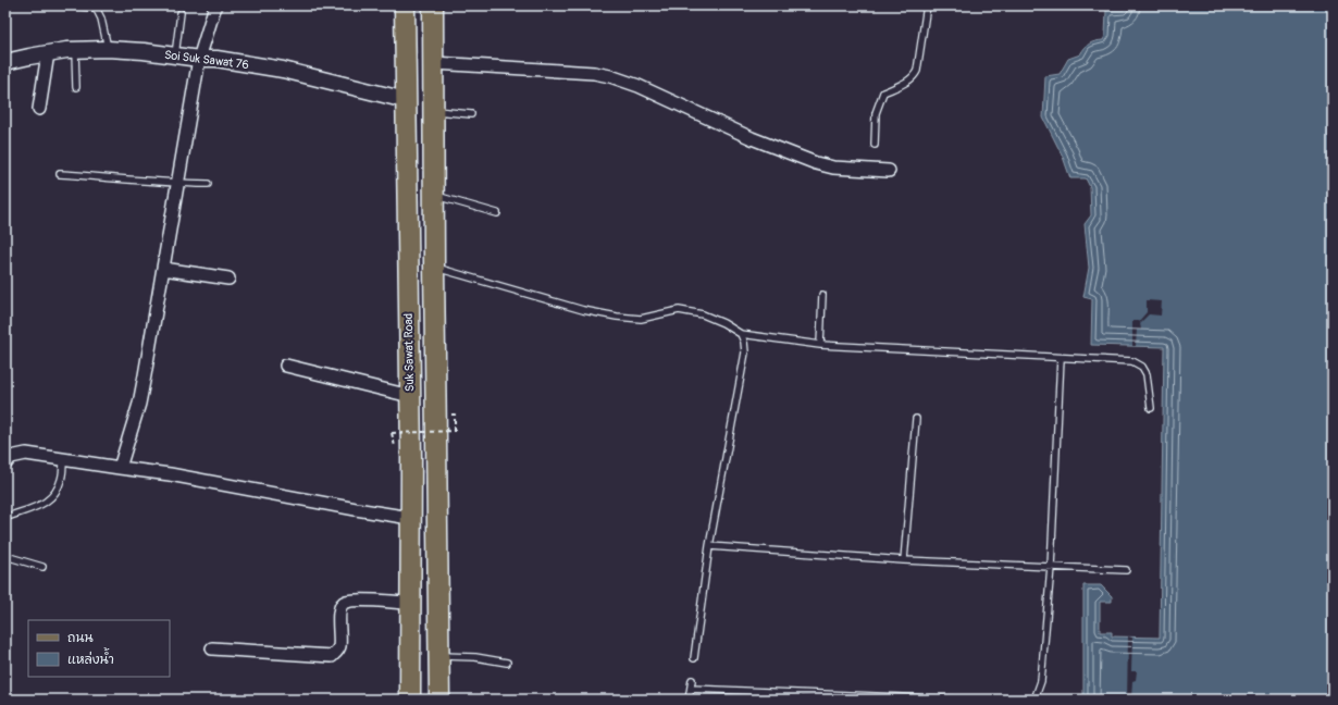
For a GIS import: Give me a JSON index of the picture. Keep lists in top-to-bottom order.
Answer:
{
  "streets": {
    "main road": ["Suk Sawat Road"],
    "street": ["Soi Suk Sawat 76"]
  },
  "crossings": [
    ["Soi Suk Sawat 76", "Suk Sawat Road"]
  ],
  "legend": ["ถนน", "แหล่งน้ำ"]
}
